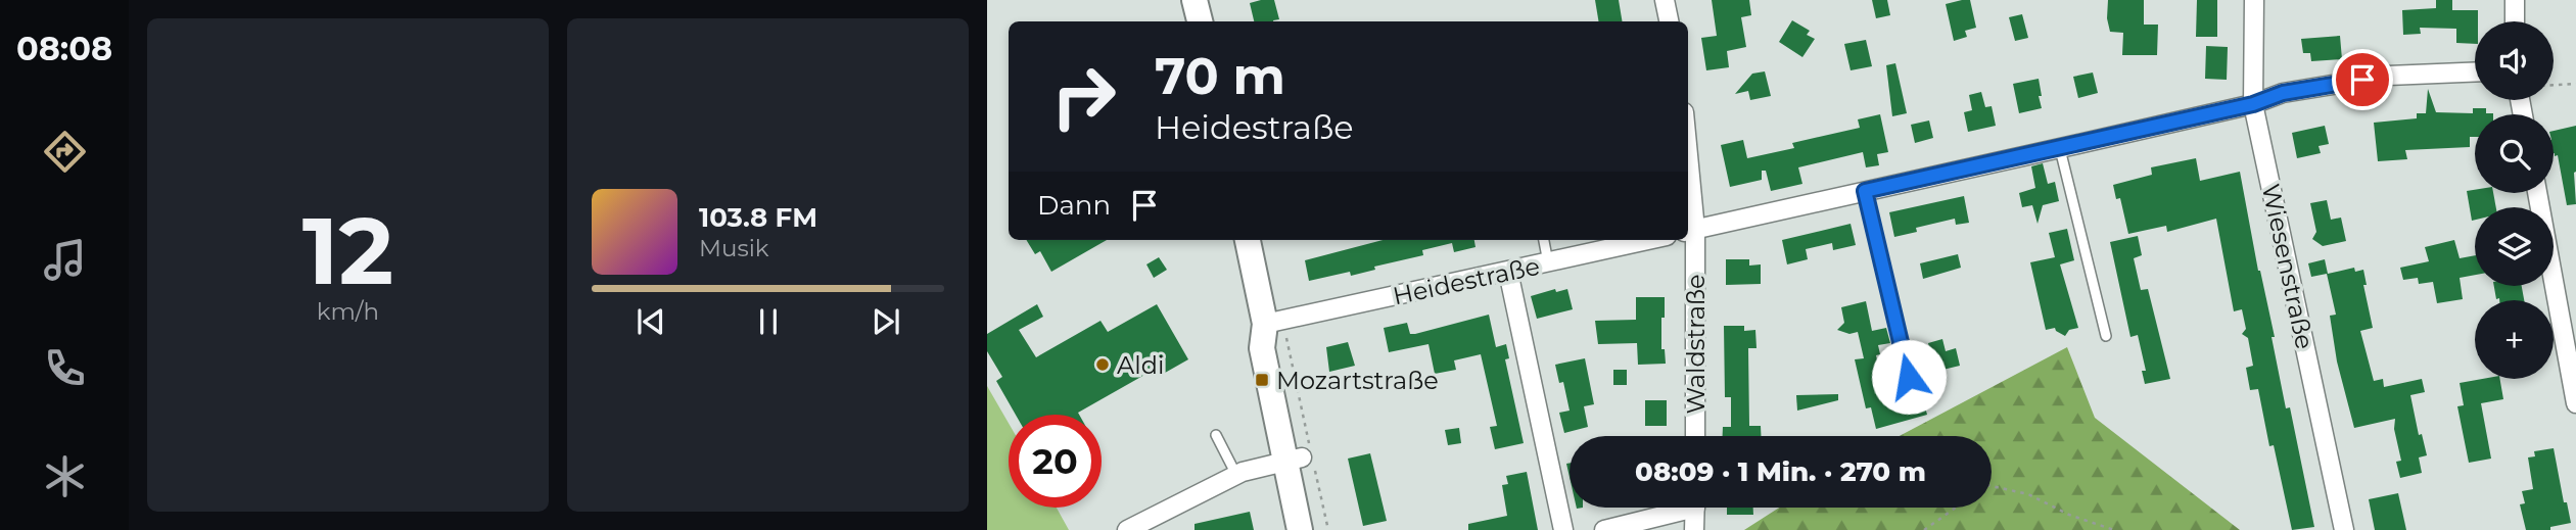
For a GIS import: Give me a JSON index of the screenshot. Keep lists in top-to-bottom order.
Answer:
{
  "streets": {
    "street": ["Wiesenstraße", "Heidestraße", "Waldstraße"]
  },
  "places": {
    "other": ["Aldi"],
    "transit": ["Mozartstraße"]
  },
  "page": {
    "tabs": "08:08",
    "tile": ["12", "km/h"],
    "map_buttons": "+",
    "turn": ["70 m", "Heidestraße"],
    "then": "Dann",
    "song": ["103.8 FM", "Musik"],
    "limit": "20",
    "trip": "08:09 · 1 Min. · 270 m"
  }
}
